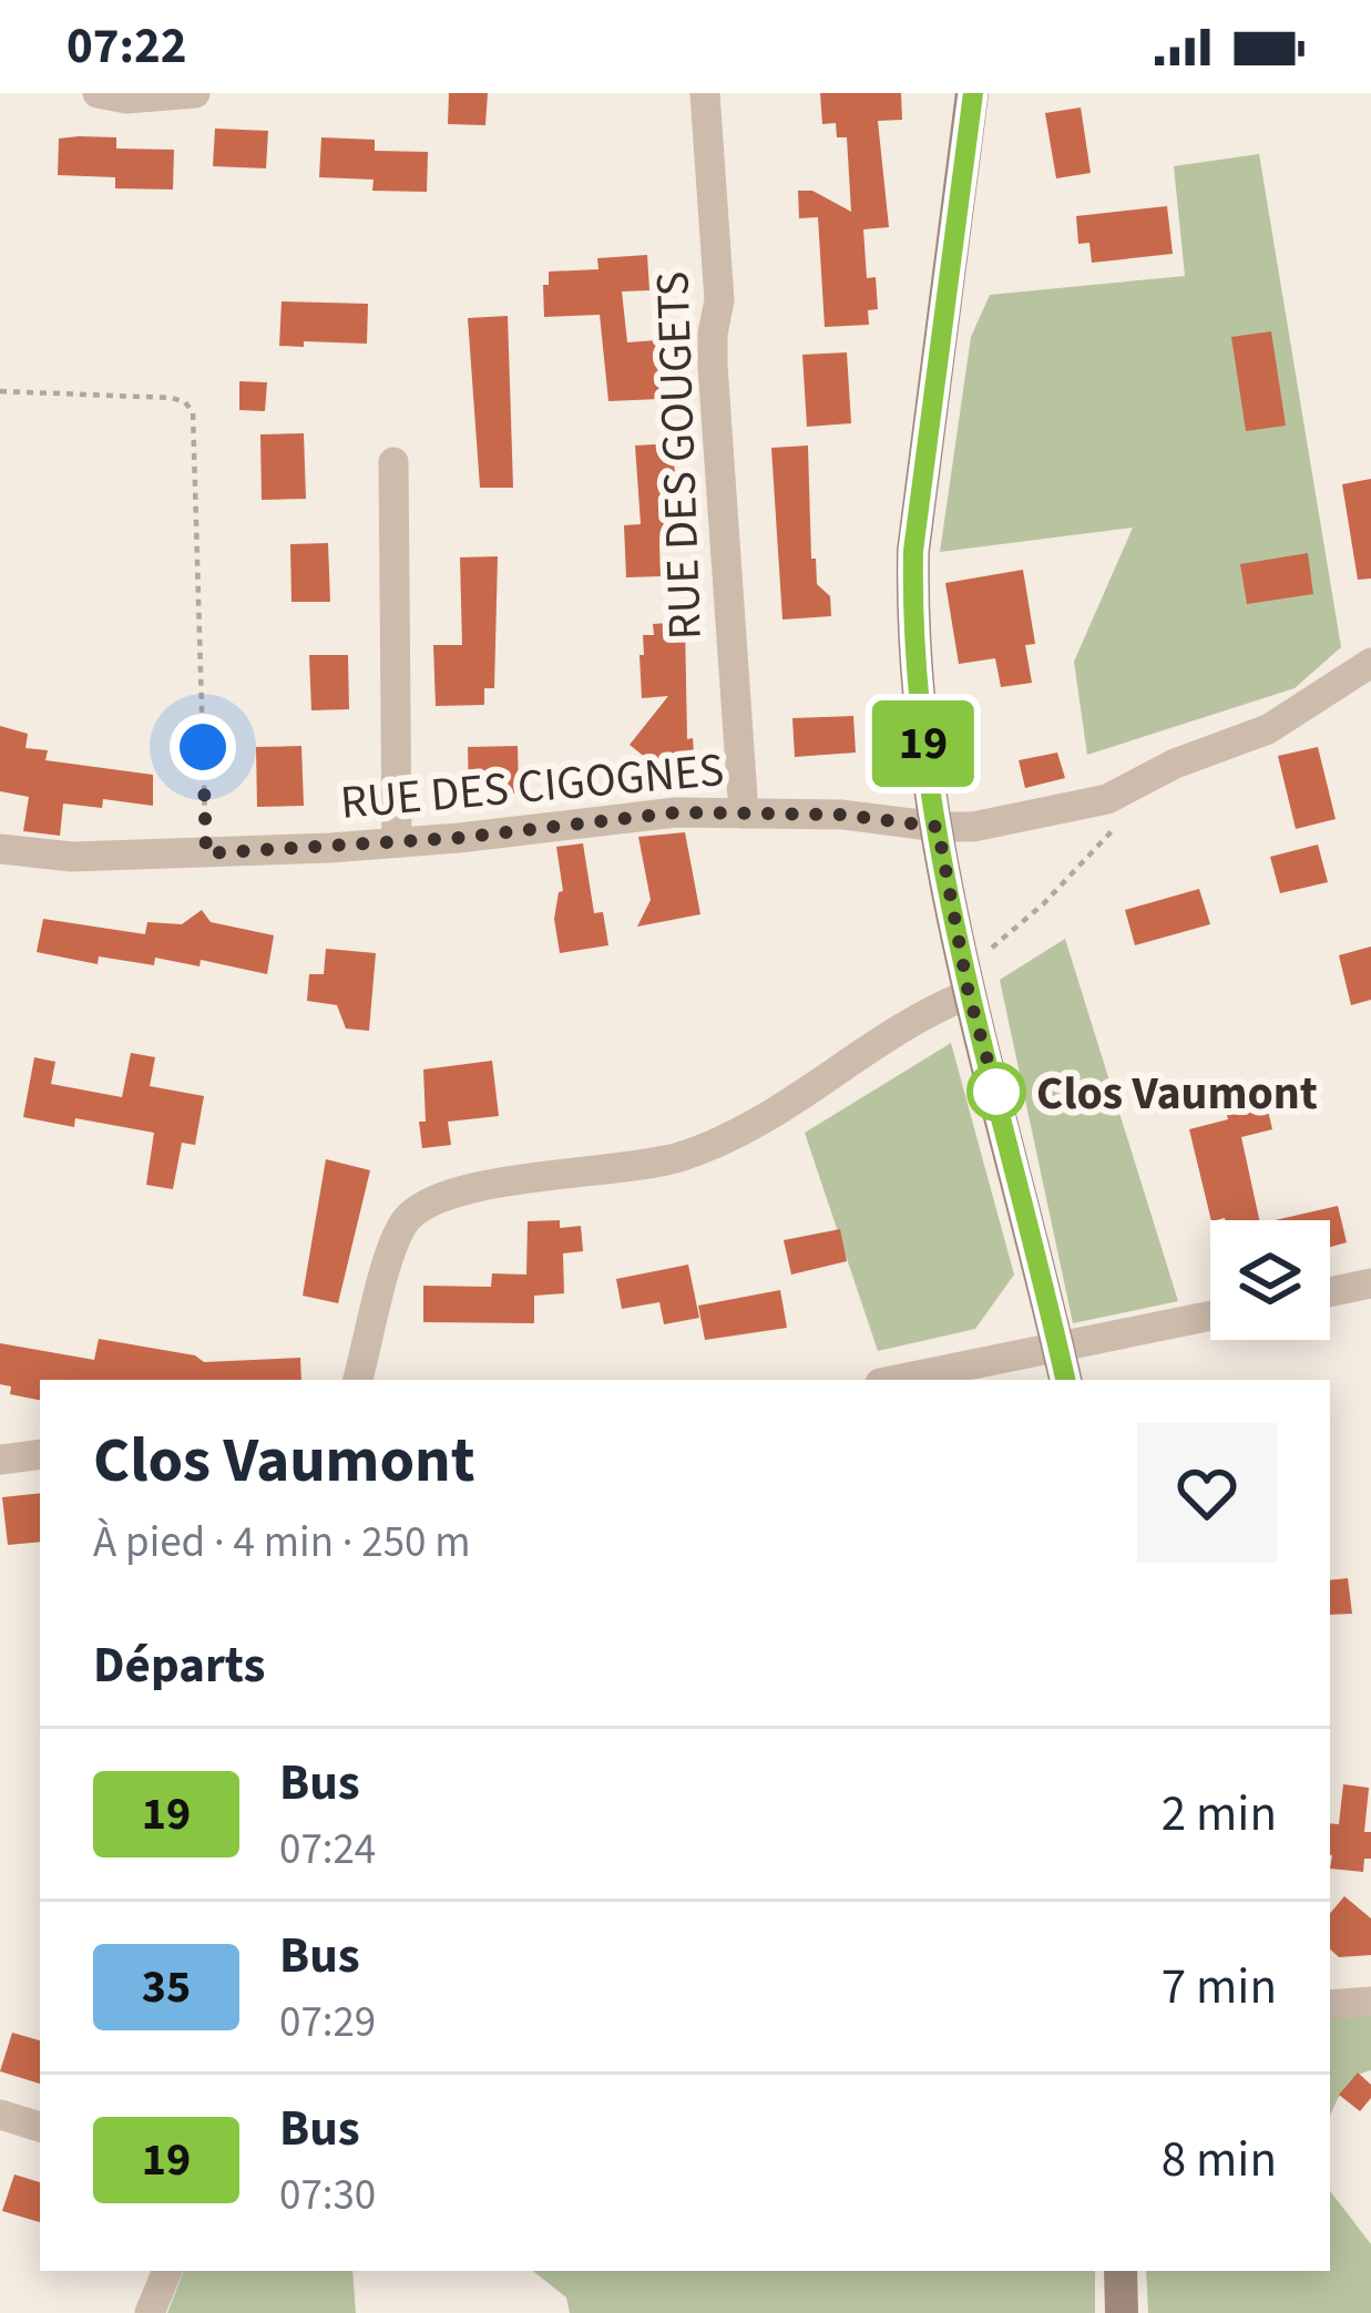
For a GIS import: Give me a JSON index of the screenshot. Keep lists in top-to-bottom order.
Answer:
{
  "streets": {
    "street": ["RUE DES GOUGETS", "RUE DES CIGOGNES"]
  },
  "crossings": [
    ["RUE DES GOUGETS", "RUE DES CIGOGNES"]
  ],
  "places": ["Clos Vaumont"],
  "lines": ["bus line 19"],
  "page": {
    "status": "07:22",
    "on_map": "19",
    "heading": [
      ["Clos Vaumont", "À pied · 4 min · 250 m"],
      "Départs"
    ],
    "list": [
      {
        "mark": "19",
        "name": "Bus",
        "note": "07:24",
        "value": "2 min"
      },
      {
        "mark": "35",
        "name": "Bus",
        "note": "07:29",
        "value": "7 min"
      },
      {
        "mark": "19",
        "name": "Bus",
        "note": "07:30",
        "value": "8 min"
      }
    ]
  }
}
